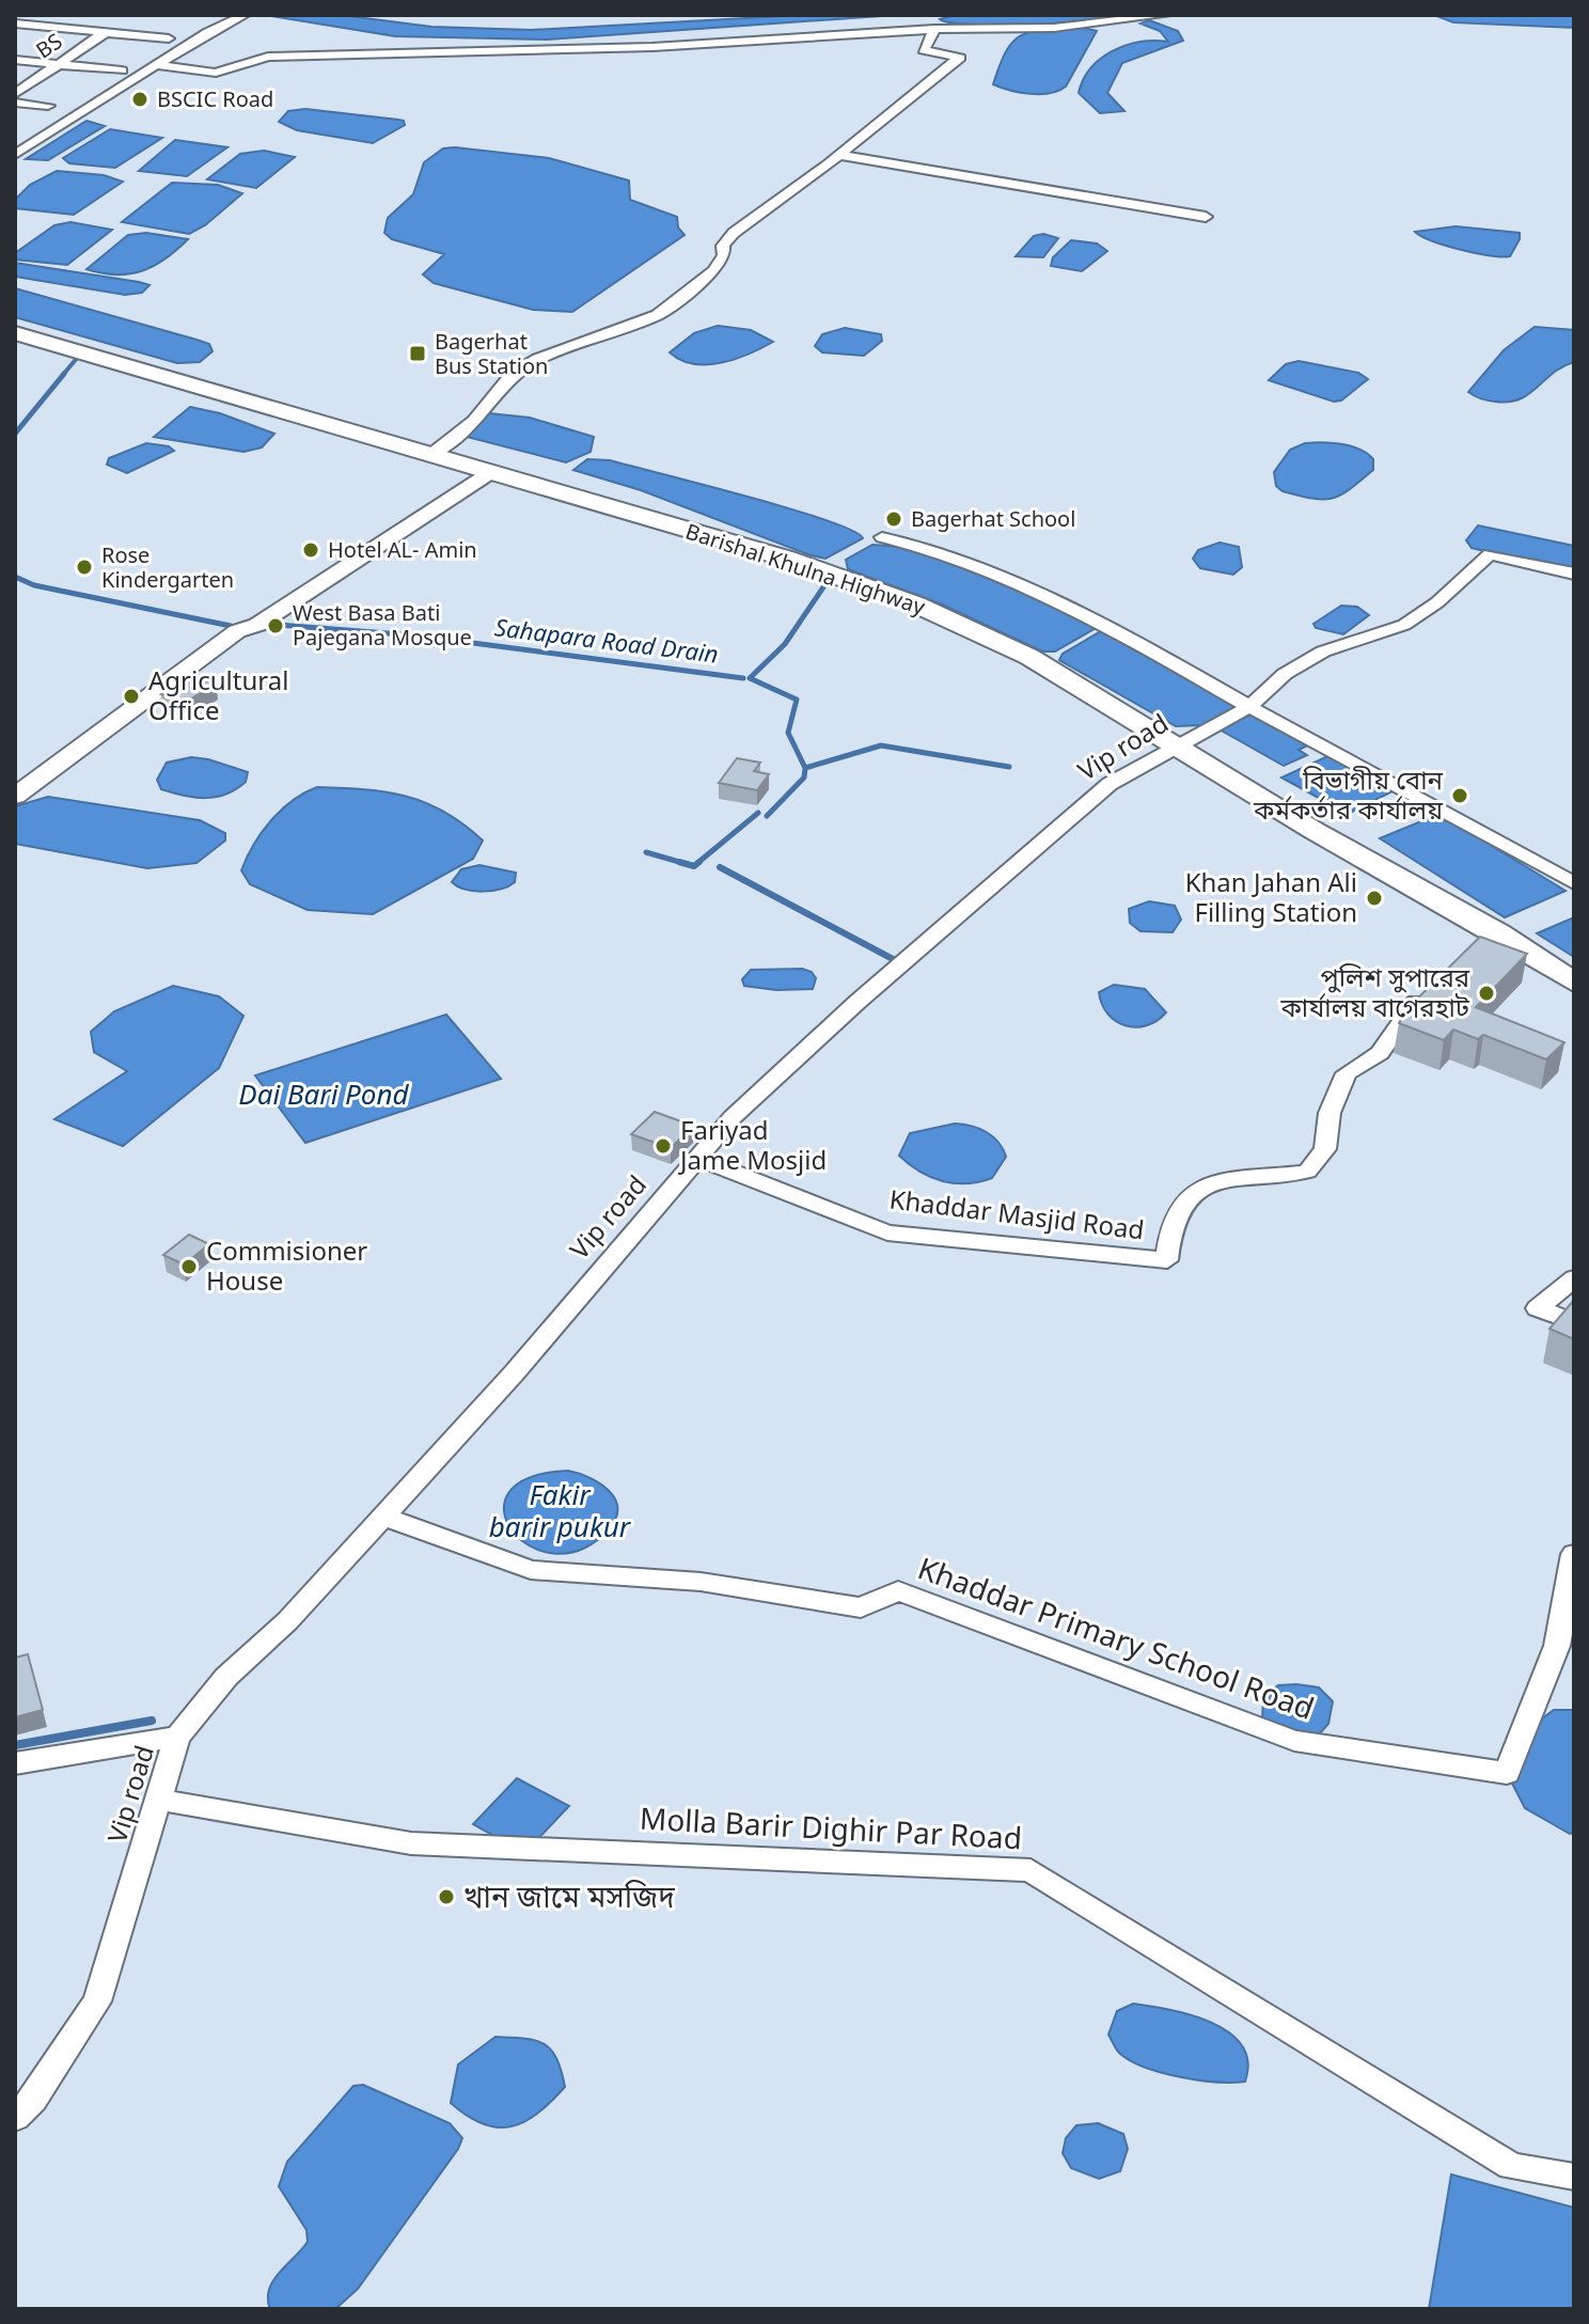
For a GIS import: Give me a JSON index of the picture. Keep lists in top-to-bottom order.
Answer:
{
  "streets": {
    "highway": ["Barishal Khulna Highway"],
    "street": [
      "BS",
      "Vip road",
      "Khaddar Masjid Road",
      "Khaddar Primary School Road",
      "Molla Barir Dighir Par Road"
    ]
  },
  "crossings": [
    ["Barishal Khulna Highway", "Vip road"],
    ["Vip road", "Khaddar Masjid Road"],
    ["Vip road", "Khaddar Primary School Road"],
    ["Vip road", "Molla Barir Dighir Par Road"]
  ],
  "water": ["Sahapara Road Drain", "Dai Bari Pond", "Fakir barir pukur"],
  "places": {
    "other": [
      "BSCIC Road",
      "Bagerhat School",
      "Hotel AL- Amin",
      "Rose Kindergarten",
      "West Basa Bati Pajegana Mosque",
      "Agricultural Office",
      "বিভাগীয় বোন কর্মকর্তার কার্যালয়",
      "Khan Jahan Ali Filling Station",
      "পুলিশ সুপারের কার্যালয় বাগেরহাট",
      "Fariyad Jame Mosjid",
      "Commisioner House",
      "খান জামে মসজিদ"
    ],
    "transit": ["Bagerhat Bus Station"]
  }
}
